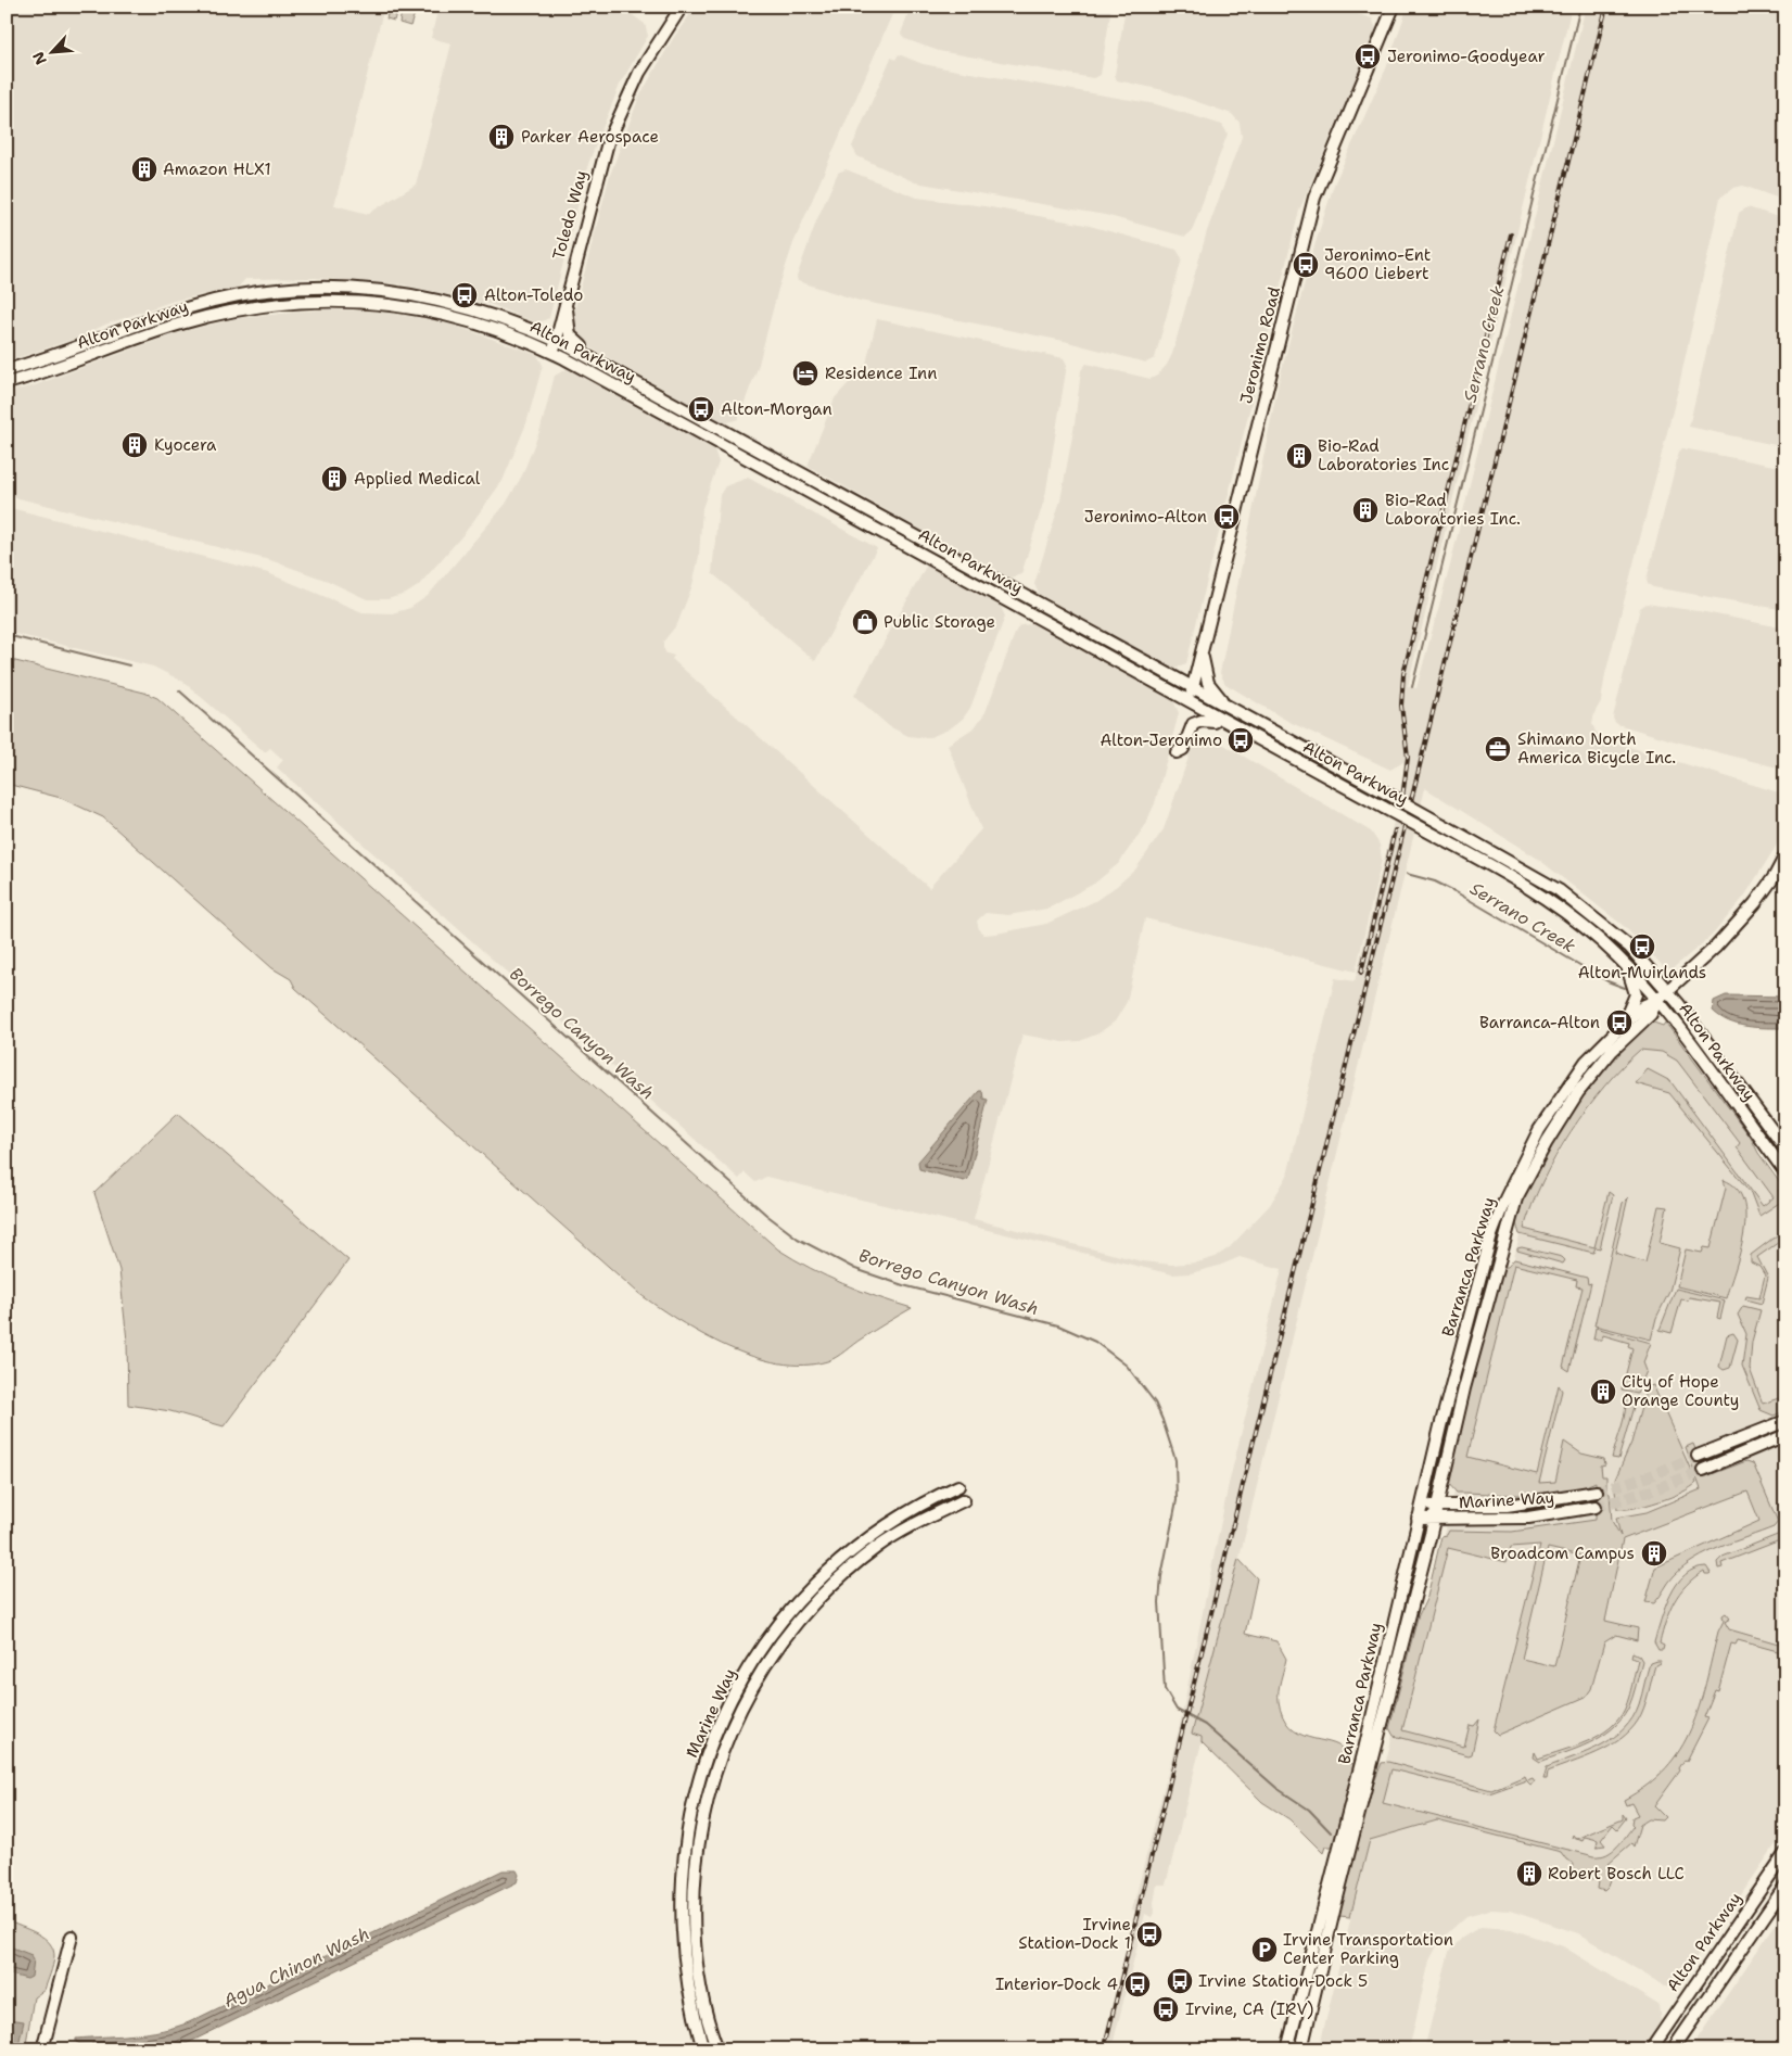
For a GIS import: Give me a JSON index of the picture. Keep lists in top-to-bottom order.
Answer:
{
  "streets": {
    "main road": [
      "Toledo Way",
      "Alton Parkway",
      "Jeronimo Road",
      "Barranca Parkway",
      "Marine Way"
    ]
  },
  "crossings": [
    ["Toledo Way", "Alton Parkway"],
    ["Alton Parkway", "Jeronimo Road"],
    ["Alton Parkway", "Barranca Parkway"],
    ["Barranca Parkway", "Marine Way"]
  ],
  "water": ["Serrano Creek", "Borrego Canyon Wash", "Agua Chinon Wash"],
  "places": {
    "bus stop": [
      "Jeronimo-Goodyear",
      "Jeronimo-Ent 9600 Liebert",
      "Alton-Toledo",
      "Alton-Morgan",
      "Jeronimo-Alton",
      "Alton-Jeronimo",
      "Alton-Muirlands",
      "Barranca-Alton",
      "Irvine Station-Dock 1",
      "Irvine Station-Dock 5",
      "Interior-Dock 4",
      "Irvine, CA (IRV)"
    ],
    "building": [
      "Parker Aerospace",
      "Amazon HLX1",
      "Kyocera",
      "Bio-Rad Laboratories Inc",
      "Applied Medical",
      "Bio-Rad Laboratories Inc.",
      "City of Hope Orange County",
      "Broadcom Campus",
      "Robert Bosch LLC"
    ],
    "hotel": ["Residence Inn"],
    "shop": ["Public Storage"],
    "office": ["Shimano North America Bicycle Inc."],
    "parking": ["Irvine Transportation Center Parking"]
  },
  "north": "bottom left"
}
